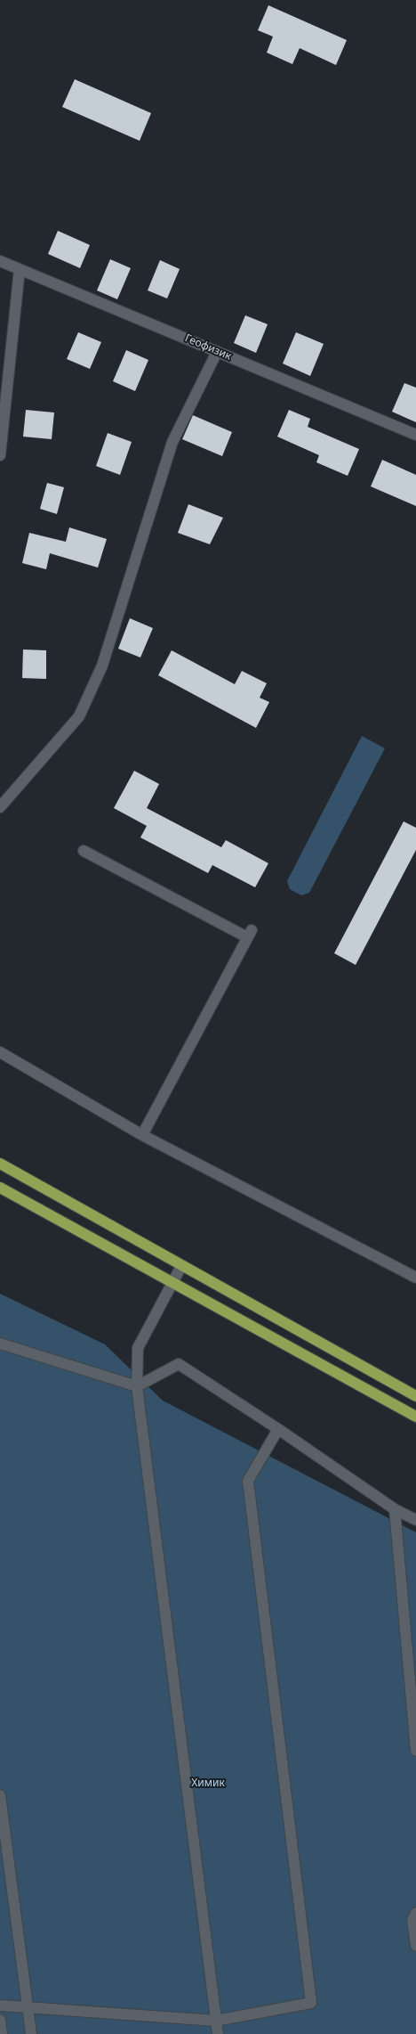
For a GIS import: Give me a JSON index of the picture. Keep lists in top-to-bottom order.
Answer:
{
  "streets": {
    "street": ["Геофизик"]
  },
  "parks": ["Химик"]
}
